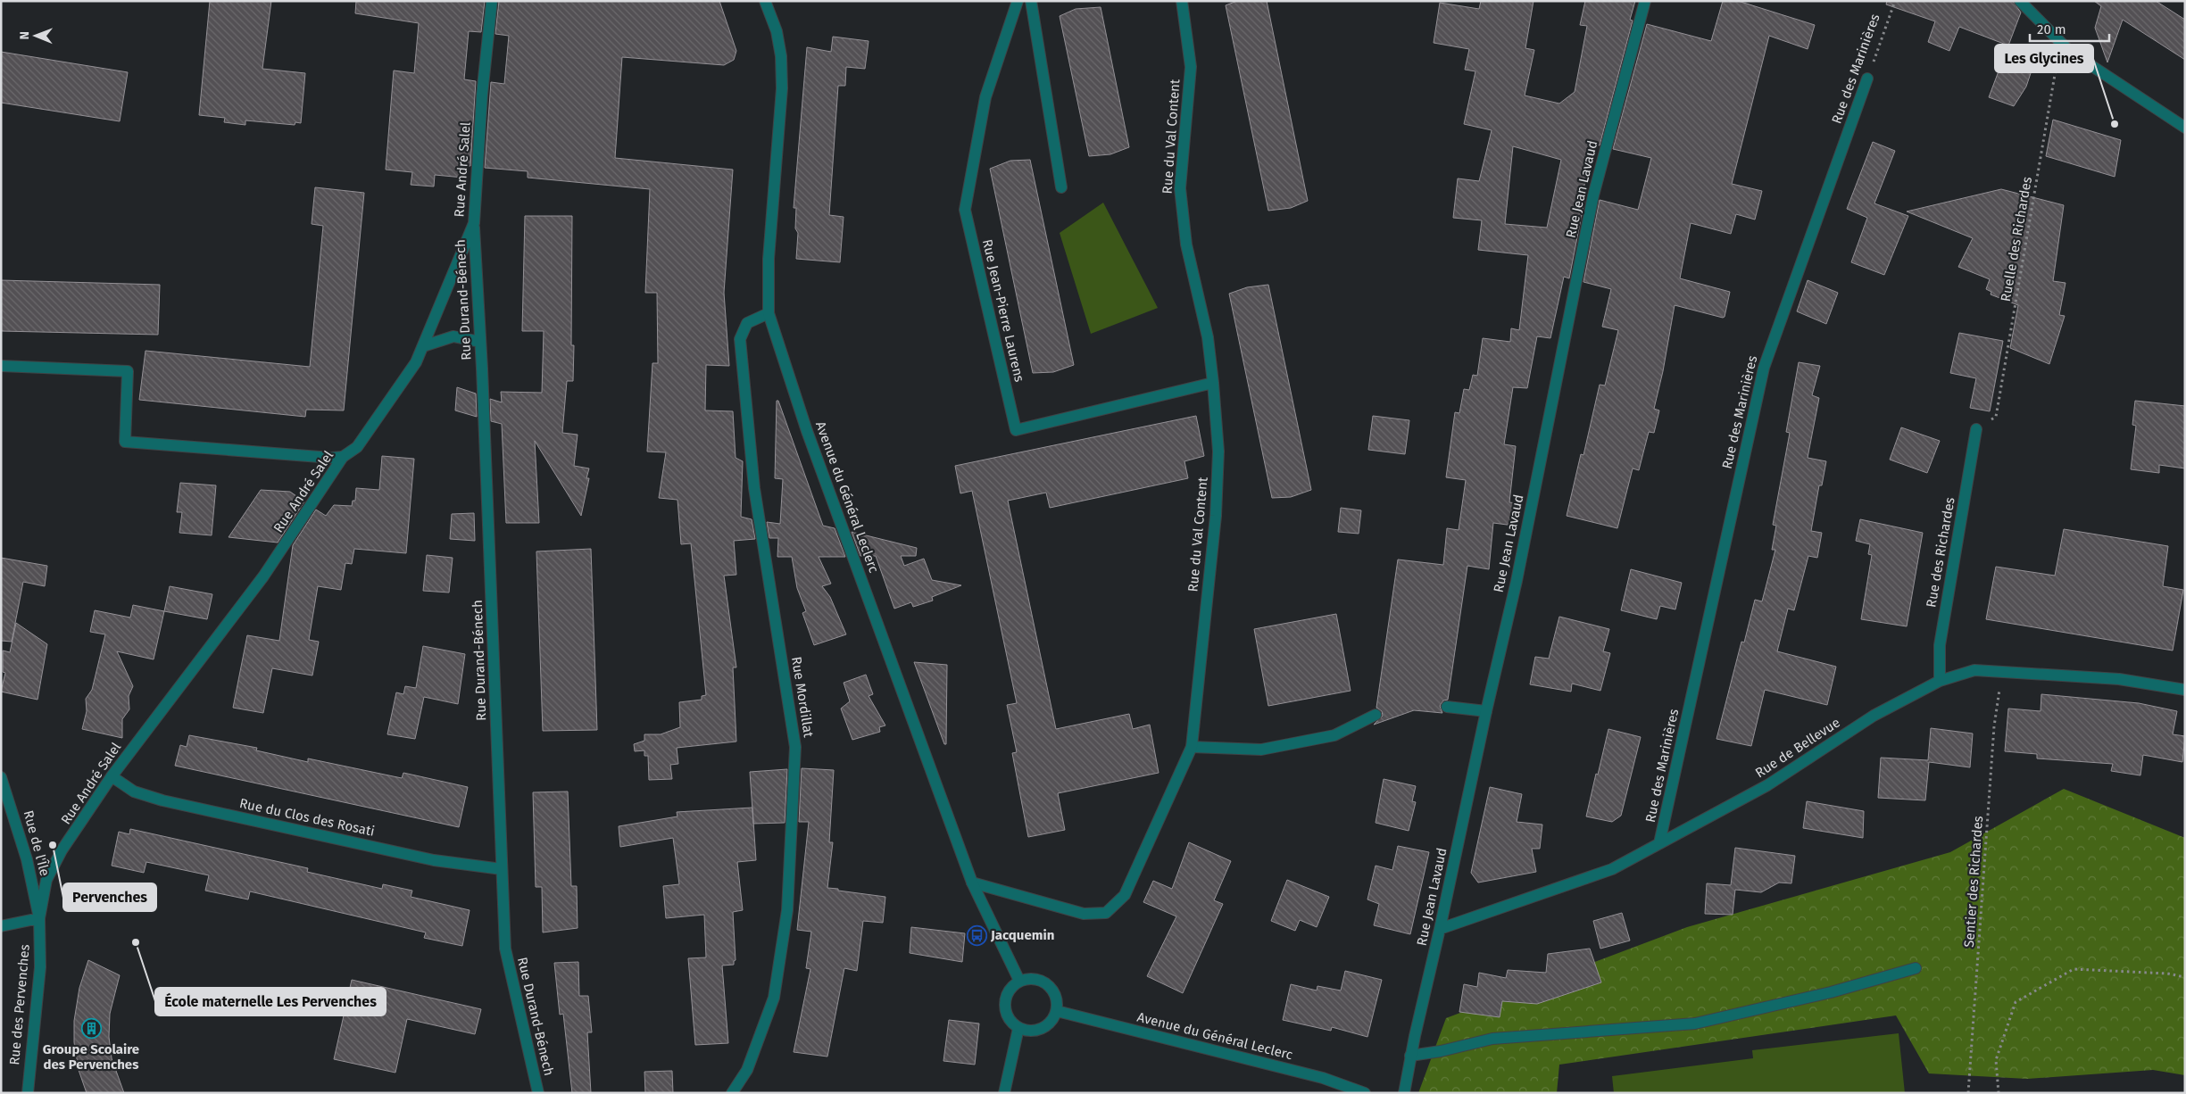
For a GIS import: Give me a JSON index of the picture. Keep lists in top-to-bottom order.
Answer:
{
  "streets": {
    "street": [
      "Rue des Marinières",
      "Rue du Val Content",
      "Rue André Salel",
      "Rue Jean Lavaud",
      "Rue Durand-Bénech",
      "Rue Jean-Pierre Laurens",
      "Avenue du Général Leclerc",
      "Rue des Richardes",
      "Rue Mordillat",
      "Rue de Bellevue",
      "Rue du Clos des Rosati",
      "Rue de l'Île",
      "Rue des Pervenches"
    ],
    "path": ["Ruelle des Richardes", "Sentier des Richardes"]
  },
  "crossings": [
    ["Rue des Marinières", "Rue de Bellevue"],
    ["Rue du Val Content", "Rue Jean-Pierre Laurens"],
    ["Rue du Val Content", "Avenue du Général Leclerc"],
    ["Rue André Salel", "Rue Durand-Bénech"],
    ["Rue André Salel", "Rue du Clos des Rosati"],
    ["Rue André Salel", "Rue de l'Île"],
    ["Rue André Salel", "Rue des Pervenches"],
    ["Rue Jean Lavaud", "Rue de Bellevue"],
    ["Ruelle des Richardes", "Rue des Richardes"],
    ["Rue Durand-Bénech", "Rue du Clos des Rosati"],
    ["Avenue du Général Leclerc", "Rue Mordillat"],
    ["Rue des Richardes", "Rue de Bellevue"],
    ["Rue de Bellevue", "Sentier des Richardes"],
    ["Rue de l'Île", "Rue des Pervenches"]
  ],
  "places": {
    "other": ["Les Glycines", "Pervenches", "École maternelle Les Pervenches"],
    "bus stop": ["Jacquemin"],
    "building": ["Groupe Scolaire des Pervenches"]
  },
  "scale_bar": "20 m",
  "north": "left"
}
